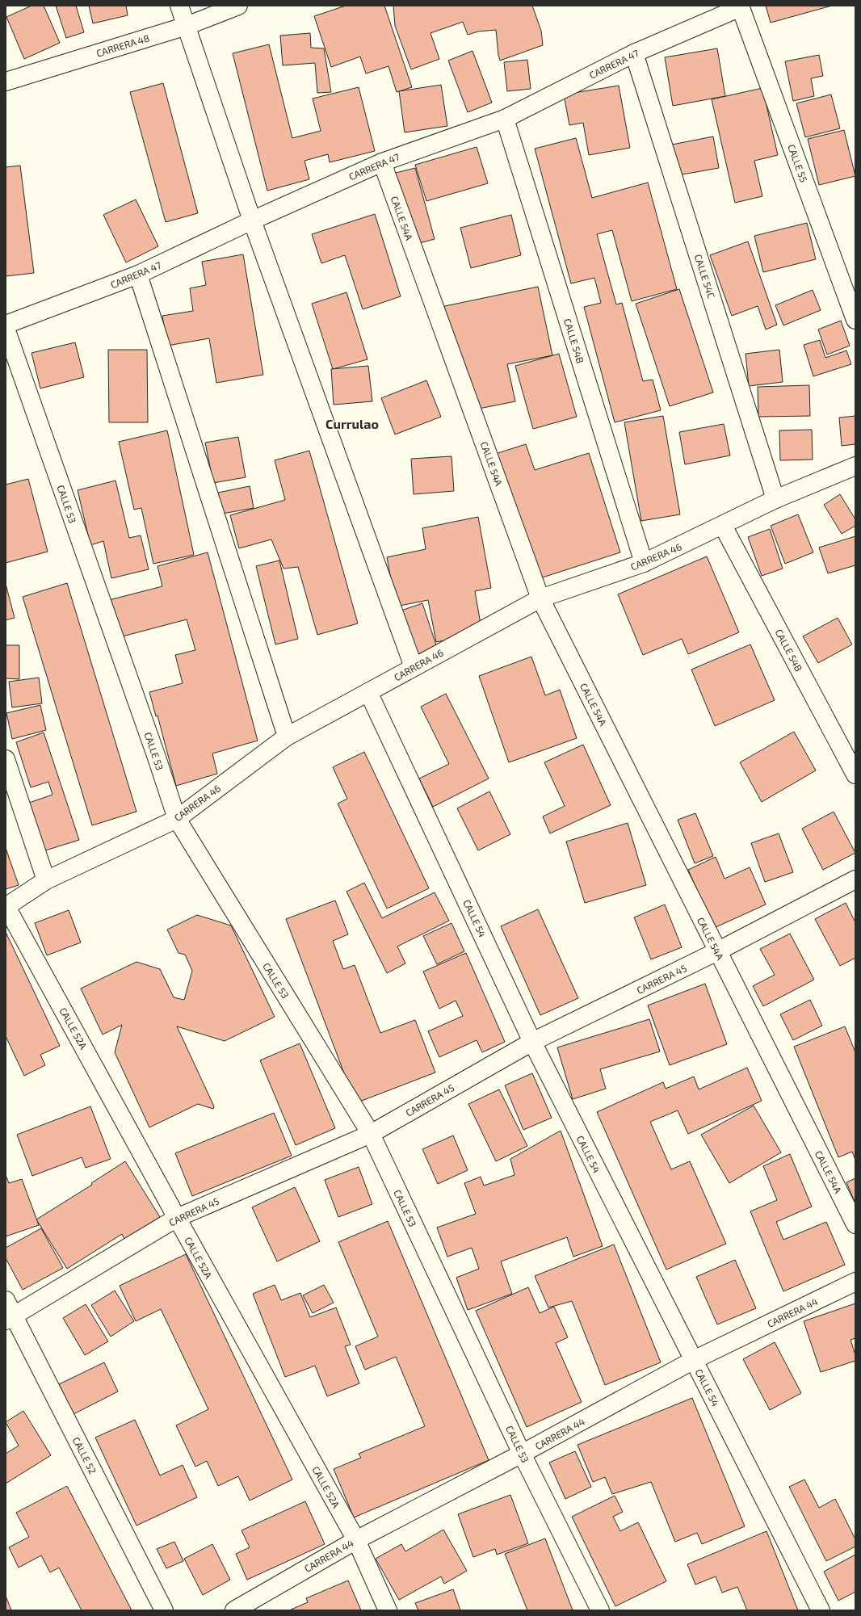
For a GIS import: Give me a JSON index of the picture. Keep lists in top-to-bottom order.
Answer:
{
  "streets": {
    "street": [
      "CARRERA 48",
      "CARRERA 47",
      "CALLE 55",
      "CALLE 54A",
      "CALLE 54C",
      "CALLE 54B",
      "CALLE 53",
      "CARRERA 46",
      "CALLE 54",
      "CARRERA 45",
      "CALLE 52A",
      "CARRERA 44",
      "CALLE 52"
    ]
  },
  "crossings": [
    ["CARRERA 47", "CALLE 55"],
    ["CARRERA 47", "CALLE 54A"],
    ["CARRERA 47", "CALLE 54C"],
    ["CARRERA 47", "CALLE 54B"],
    ["CALLE 54A", "CARRERA 46"],
    ["CALLE 54A", "CARRERA 45"],
    ["CALLE 54C", "CARRERA 46"],
    ["CALLE 54B", "CARRERA 46"],
    ["CALLE 53", "CARRERA 46"],
    ["CALLE 53", "CARRERA 45"],
    ["CALLE 53", "CARRERA 44"],
    ["CARRERA 46", "CALLE 54"],
    ["CARRERA 46", "CALLE 52A"],
    ["CALLE 54", "CARRERA 45"],
    ["CALLE 54", "CARRERA 44"],
    ["CARRERA 45", "CALLE 52A"],
    ["CARRERA 45", "CALLE 52"],
    ["CALLE 52A", "CARRERA 44"]
  ],
  "districts": ["Currulao"]
}
